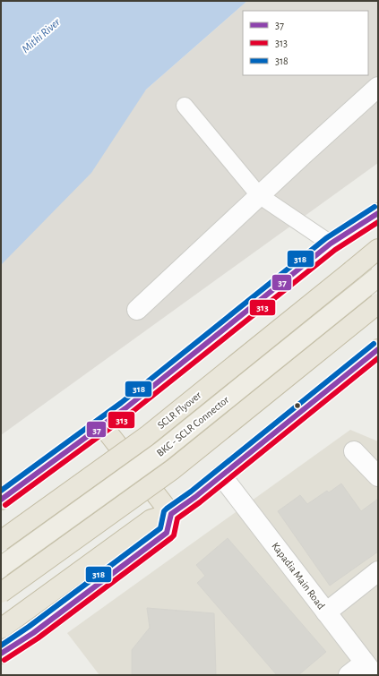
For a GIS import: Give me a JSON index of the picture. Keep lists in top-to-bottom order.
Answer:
{
  "streets": {
    "highway": ["SCLR Flyover"],
    "main road": ["BKC - SCLR Connector"],
    "street": ["Kapadia Main Road"]
  },
  "water": ["Mithi River"],
  "lines": ["transit line 318", "transit line 37", "transit line 313"],
  "legend": ["37", "313", "318"]
}
